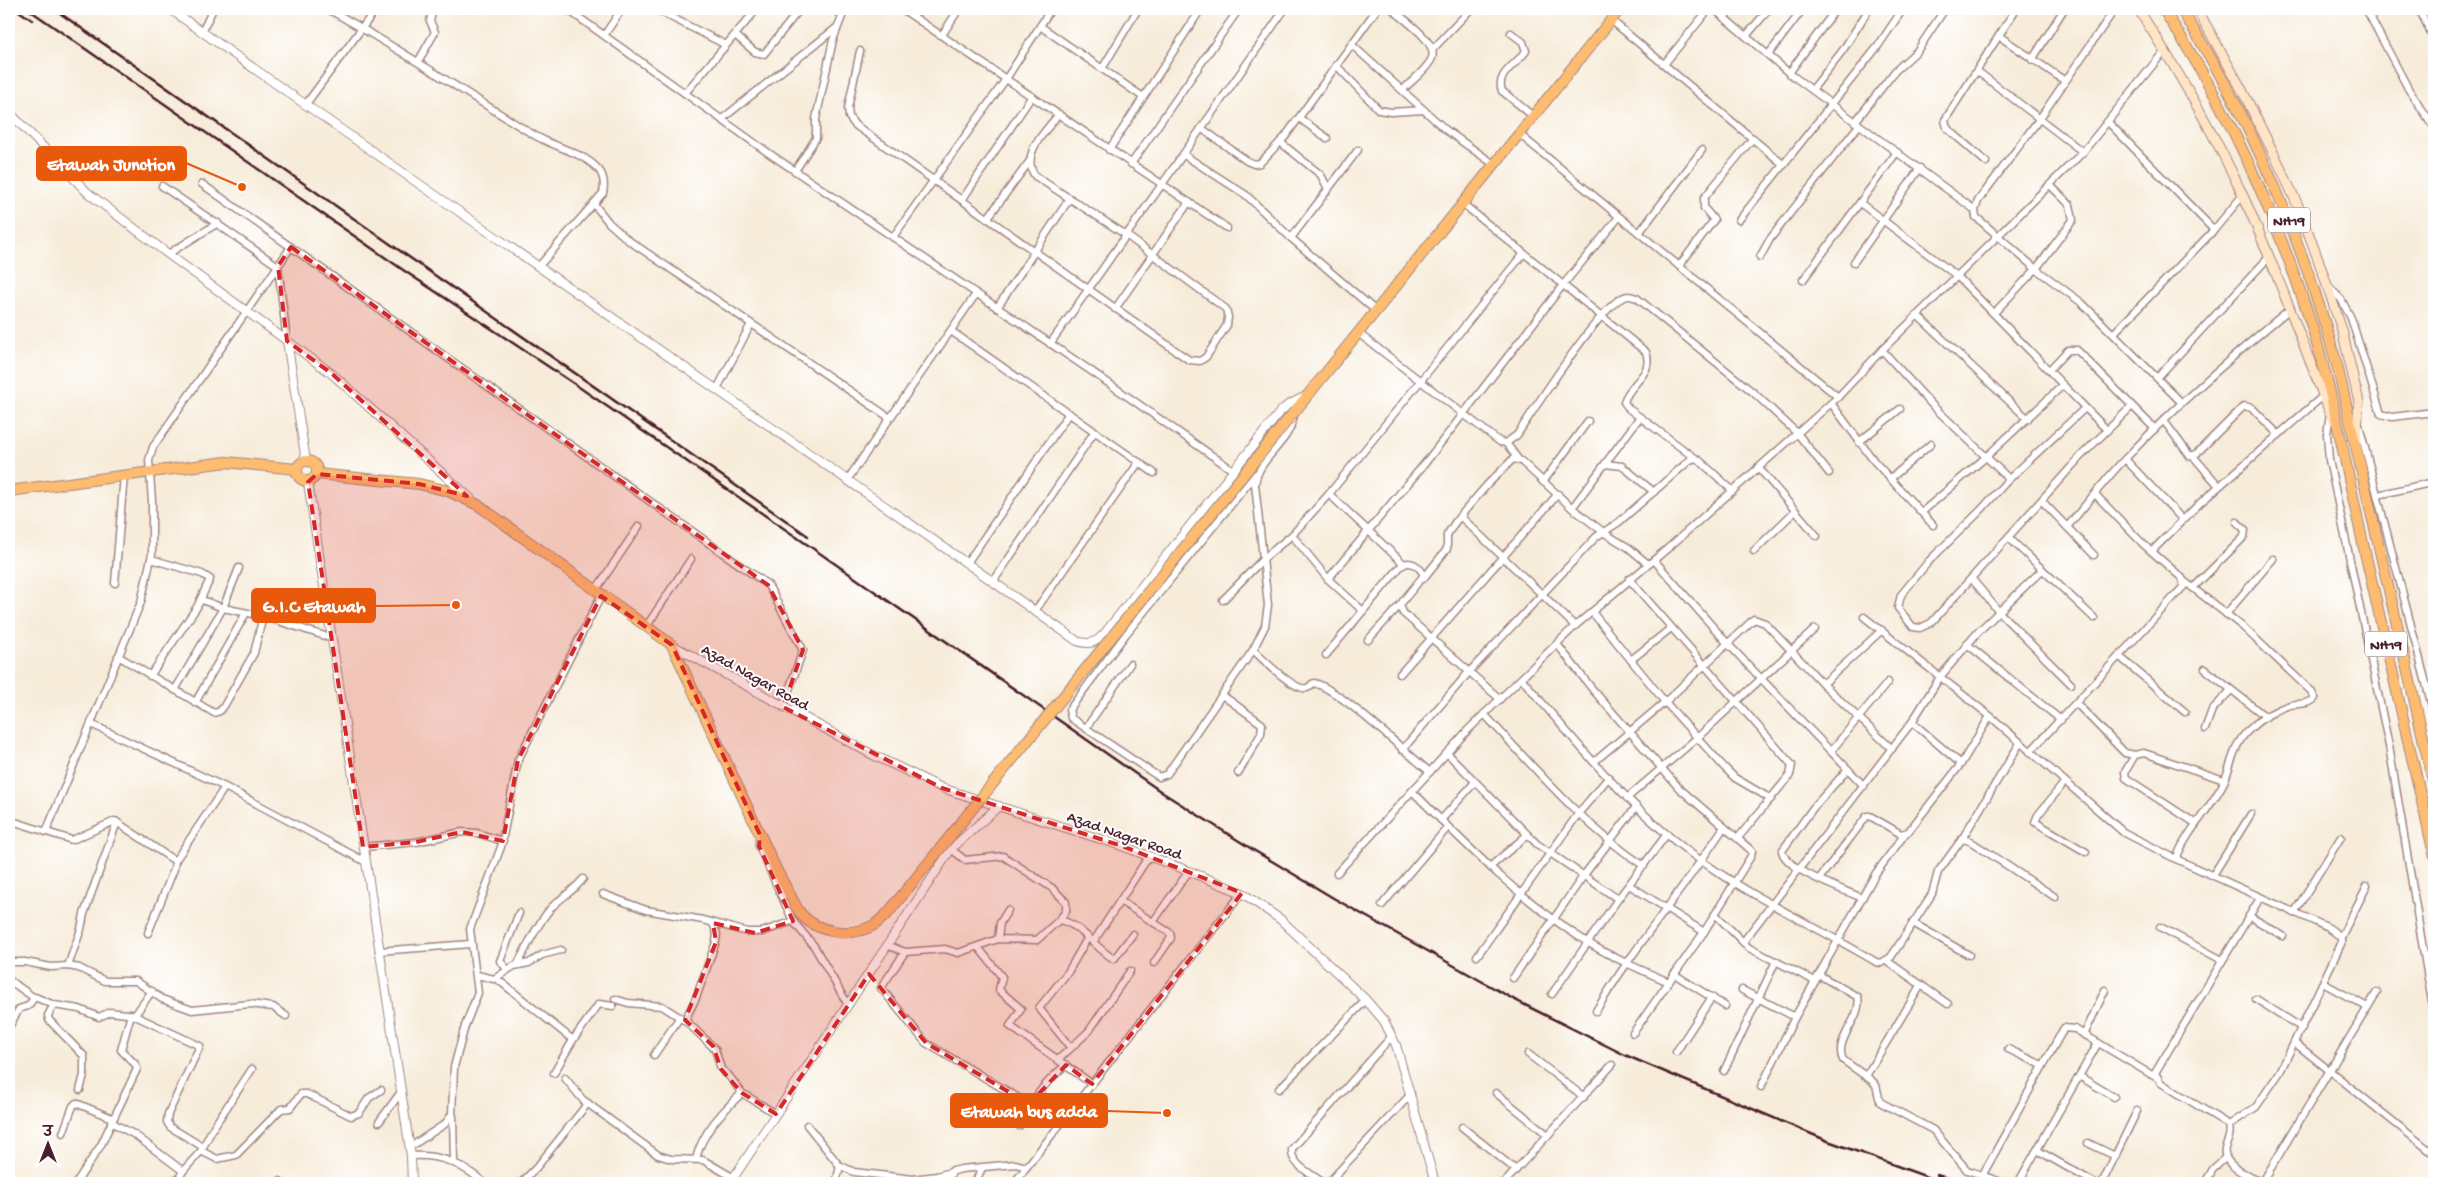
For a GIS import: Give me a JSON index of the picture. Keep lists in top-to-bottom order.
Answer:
{
  "streets": {
    "main road": ["NH19"],
    "street": ["Azad Nagar Road"]
  },
  "places": ["Etawah Junction", "G.I.C Etawah", "Etawah bus adda"],
  "north": "top"
}
